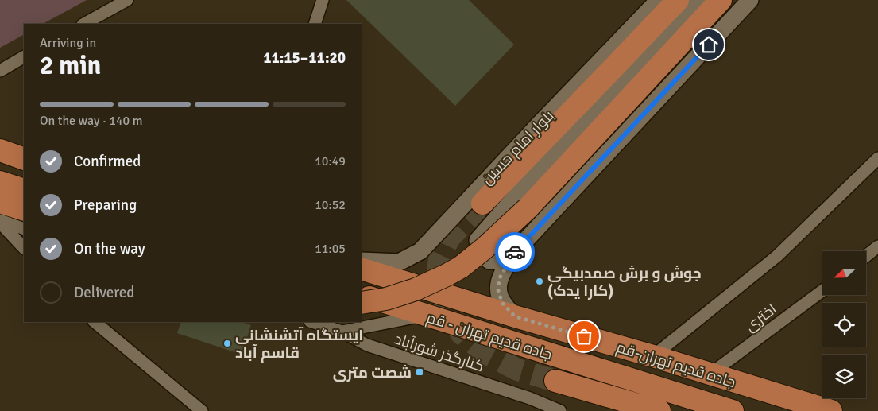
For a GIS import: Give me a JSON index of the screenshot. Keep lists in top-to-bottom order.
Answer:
{
  "streets": {
    "highway": ["جاده قدیم تهران - قم", "جاده قدیم تهران-قم"],
    "main road": ["بلوار امام حسین"],
    "street": ["اختری", "کنارگذر شورآباد"]
  },
  "crossings": [
    ["اختری", "جاده قدیم تهران-قم"]
  ],
  "places": {
    "other": ["جوش و برش صمدبیگی (کارا یدک)", "ایستگاه آتشنشانی قاسم آباد"],
    "transit": ["شصت متری"]
  },
  "north": "left",
  "page": {
    "heading": ["2 min", "Arriving in", "11:15–11:20"],
    "bar": "On the way · 140 m",
    "list": [
      ["Confirmed", "10:49"],
      ["Preparing", "10:52"],
      ["On the way", "11:05"],
      "Delivered"
    ]
  }
}
